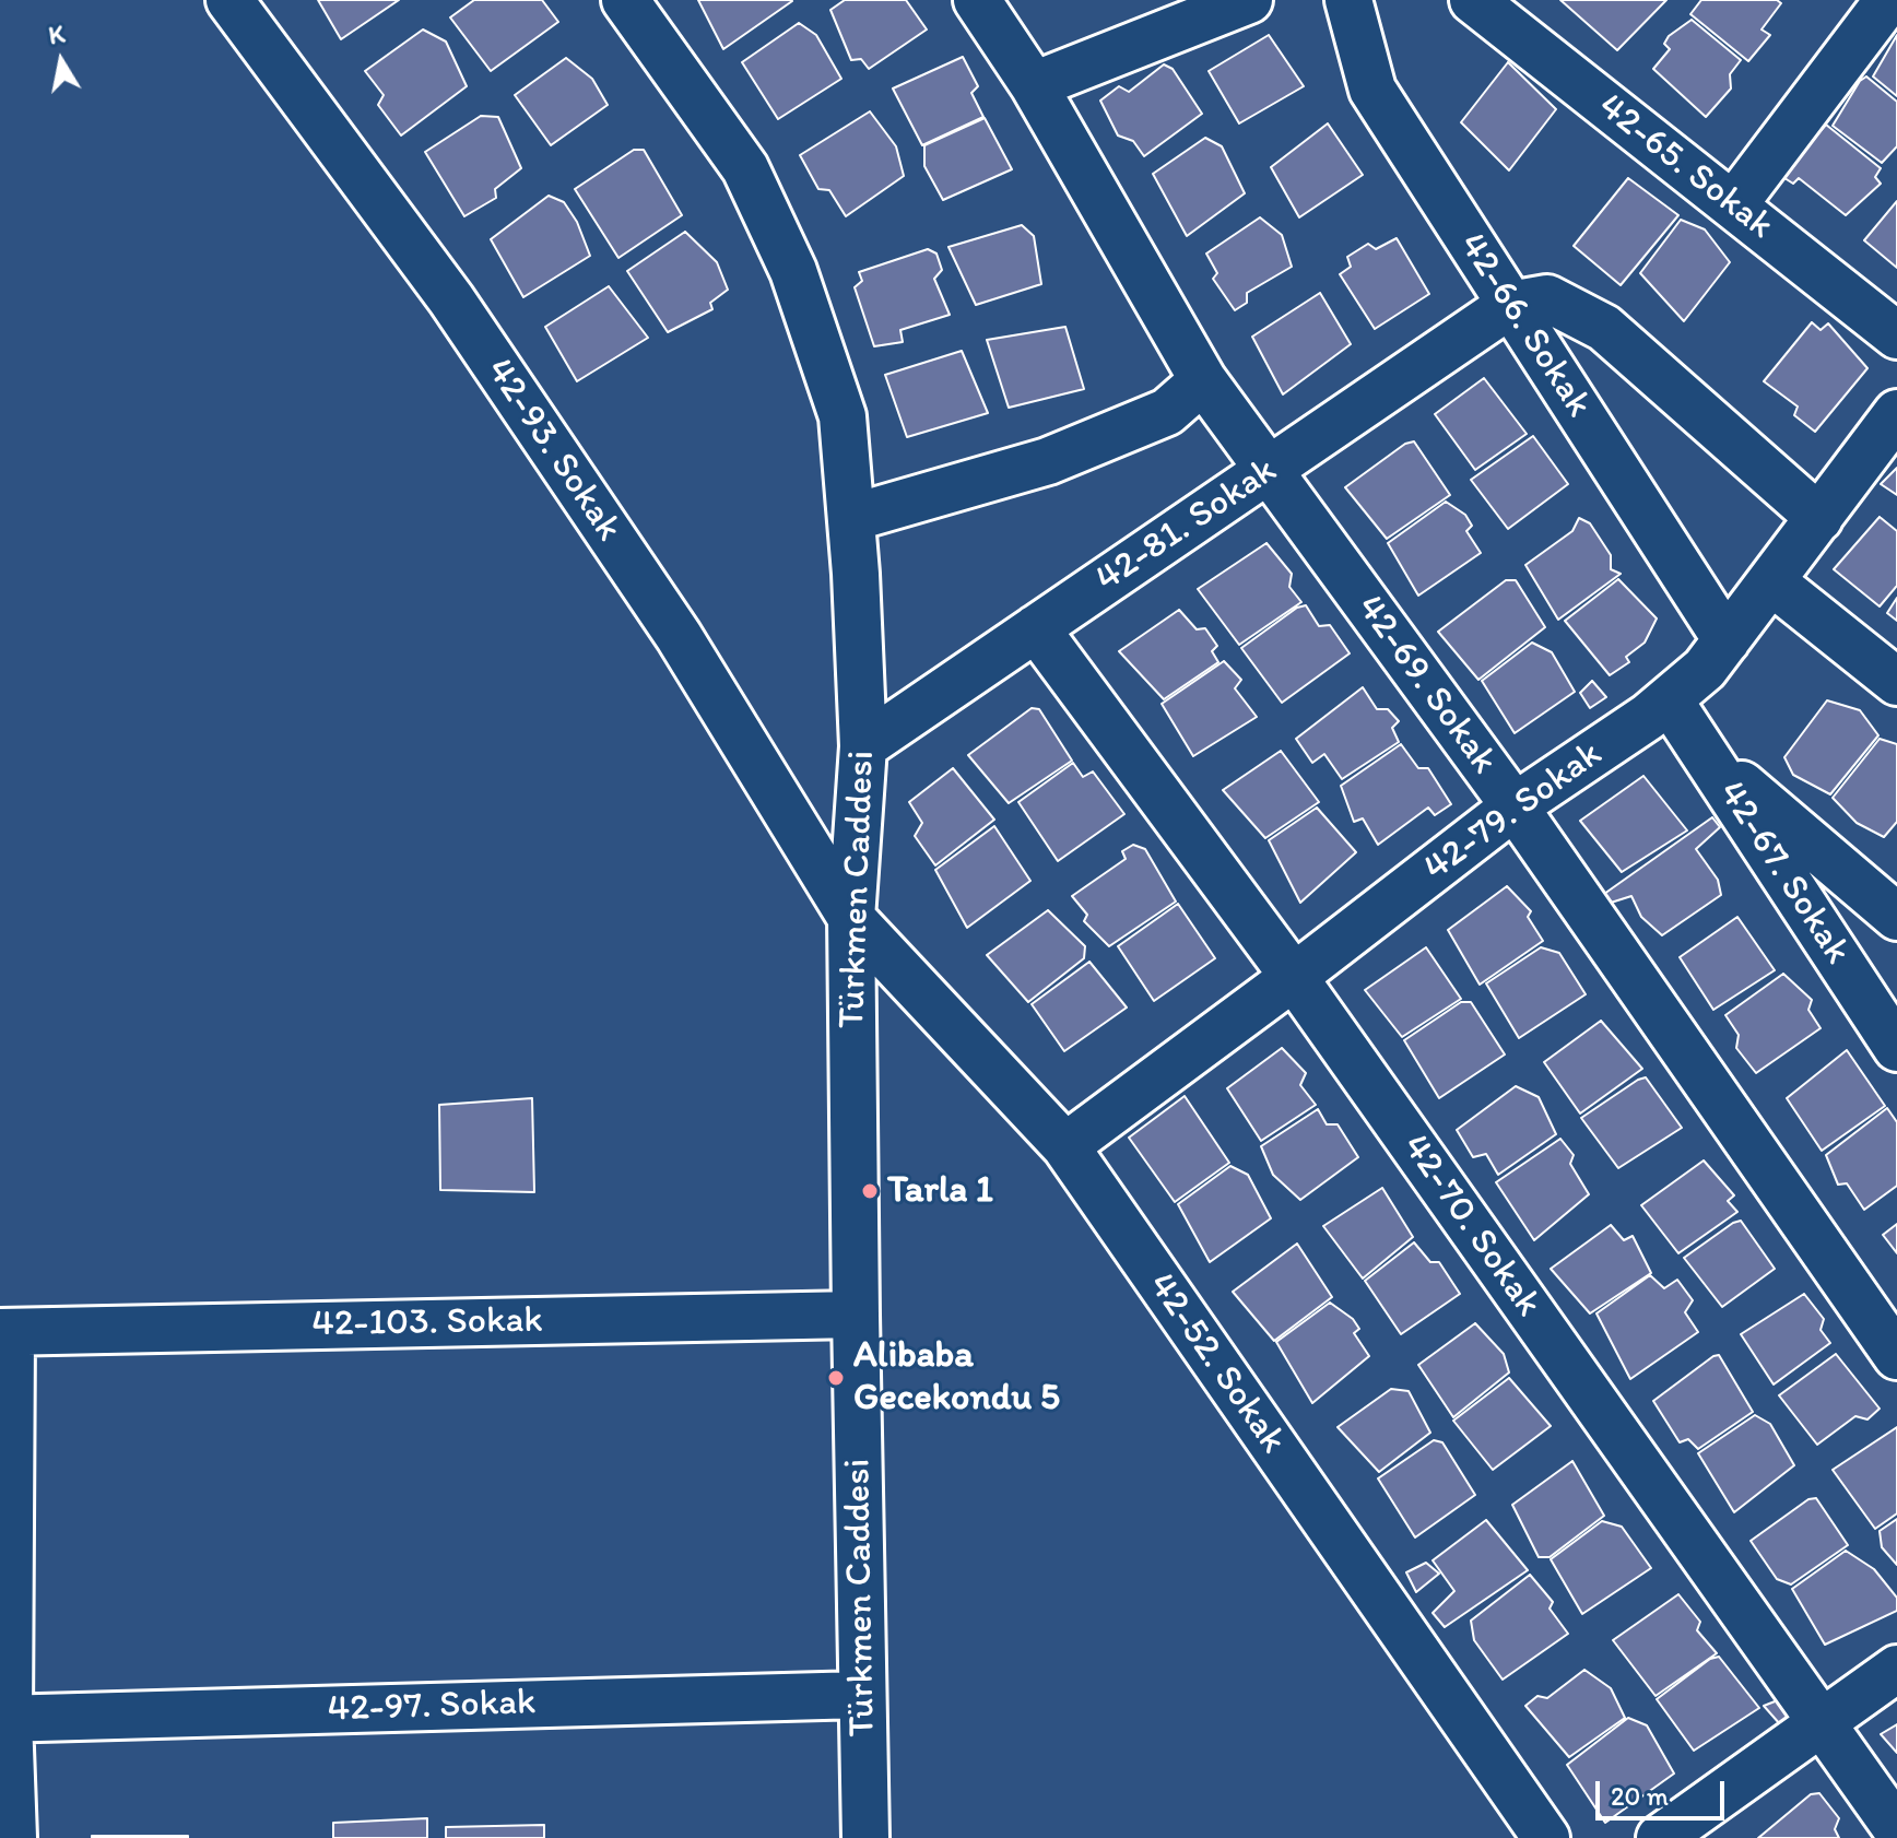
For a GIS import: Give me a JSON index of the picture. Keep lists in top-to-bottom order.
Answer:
{
  "streets": {
    "street": [
      "42-65. Sokak",
      "42-66. Sokak",
      "42-93. Sokak",
      "42-81. Sokak",
      "42-69. Sokak",
      "42-79. Sokak",
      "42-67. Sokak",
      "Türkmen Caddesi",
      "42-70. Sokak",
      "42-103. Sokak",
      "42-52. Sokak",
      "42-97. Sokak"
    ]
  },
  "crossings": [
    ["42-66. Sokak", "42-81. Sokak"],
    ["42-66. Sokak", "42-79. Sokak"],
    ["42-93. Sokak", "Türkmen Caddesi"],
    ["42-93. Sokak", "42-52. Sokak"],
    ["42-81. Sokak", "42-69. Sokak"],
    ["42-81. Sokak", "Türkmen Caddesi"],
    ["42-81. Sokak", "42-70. Sokak"],
    ["42-69. Sokak", "42-79. Sokak"],
    ["42-79. Sokak", "42-67. Sokak"],
    ["42-79. Sokak", "42-70. Sokak"],
    ["42-79. Sokak", "42-52. Sokak"],
    ["Türkmen Caddesi", "42-103. Sokak"],
    ["Türkmen Caddesi", "42-52. Sokak"],
    ["Türkmen Caddesi", "42-97. Sokak"]
  ],
  "places": ["Tarla 1", "Alibaba Gecekondu 5"],
  "scale_bar": "20 m",
  "north": "top"
}
